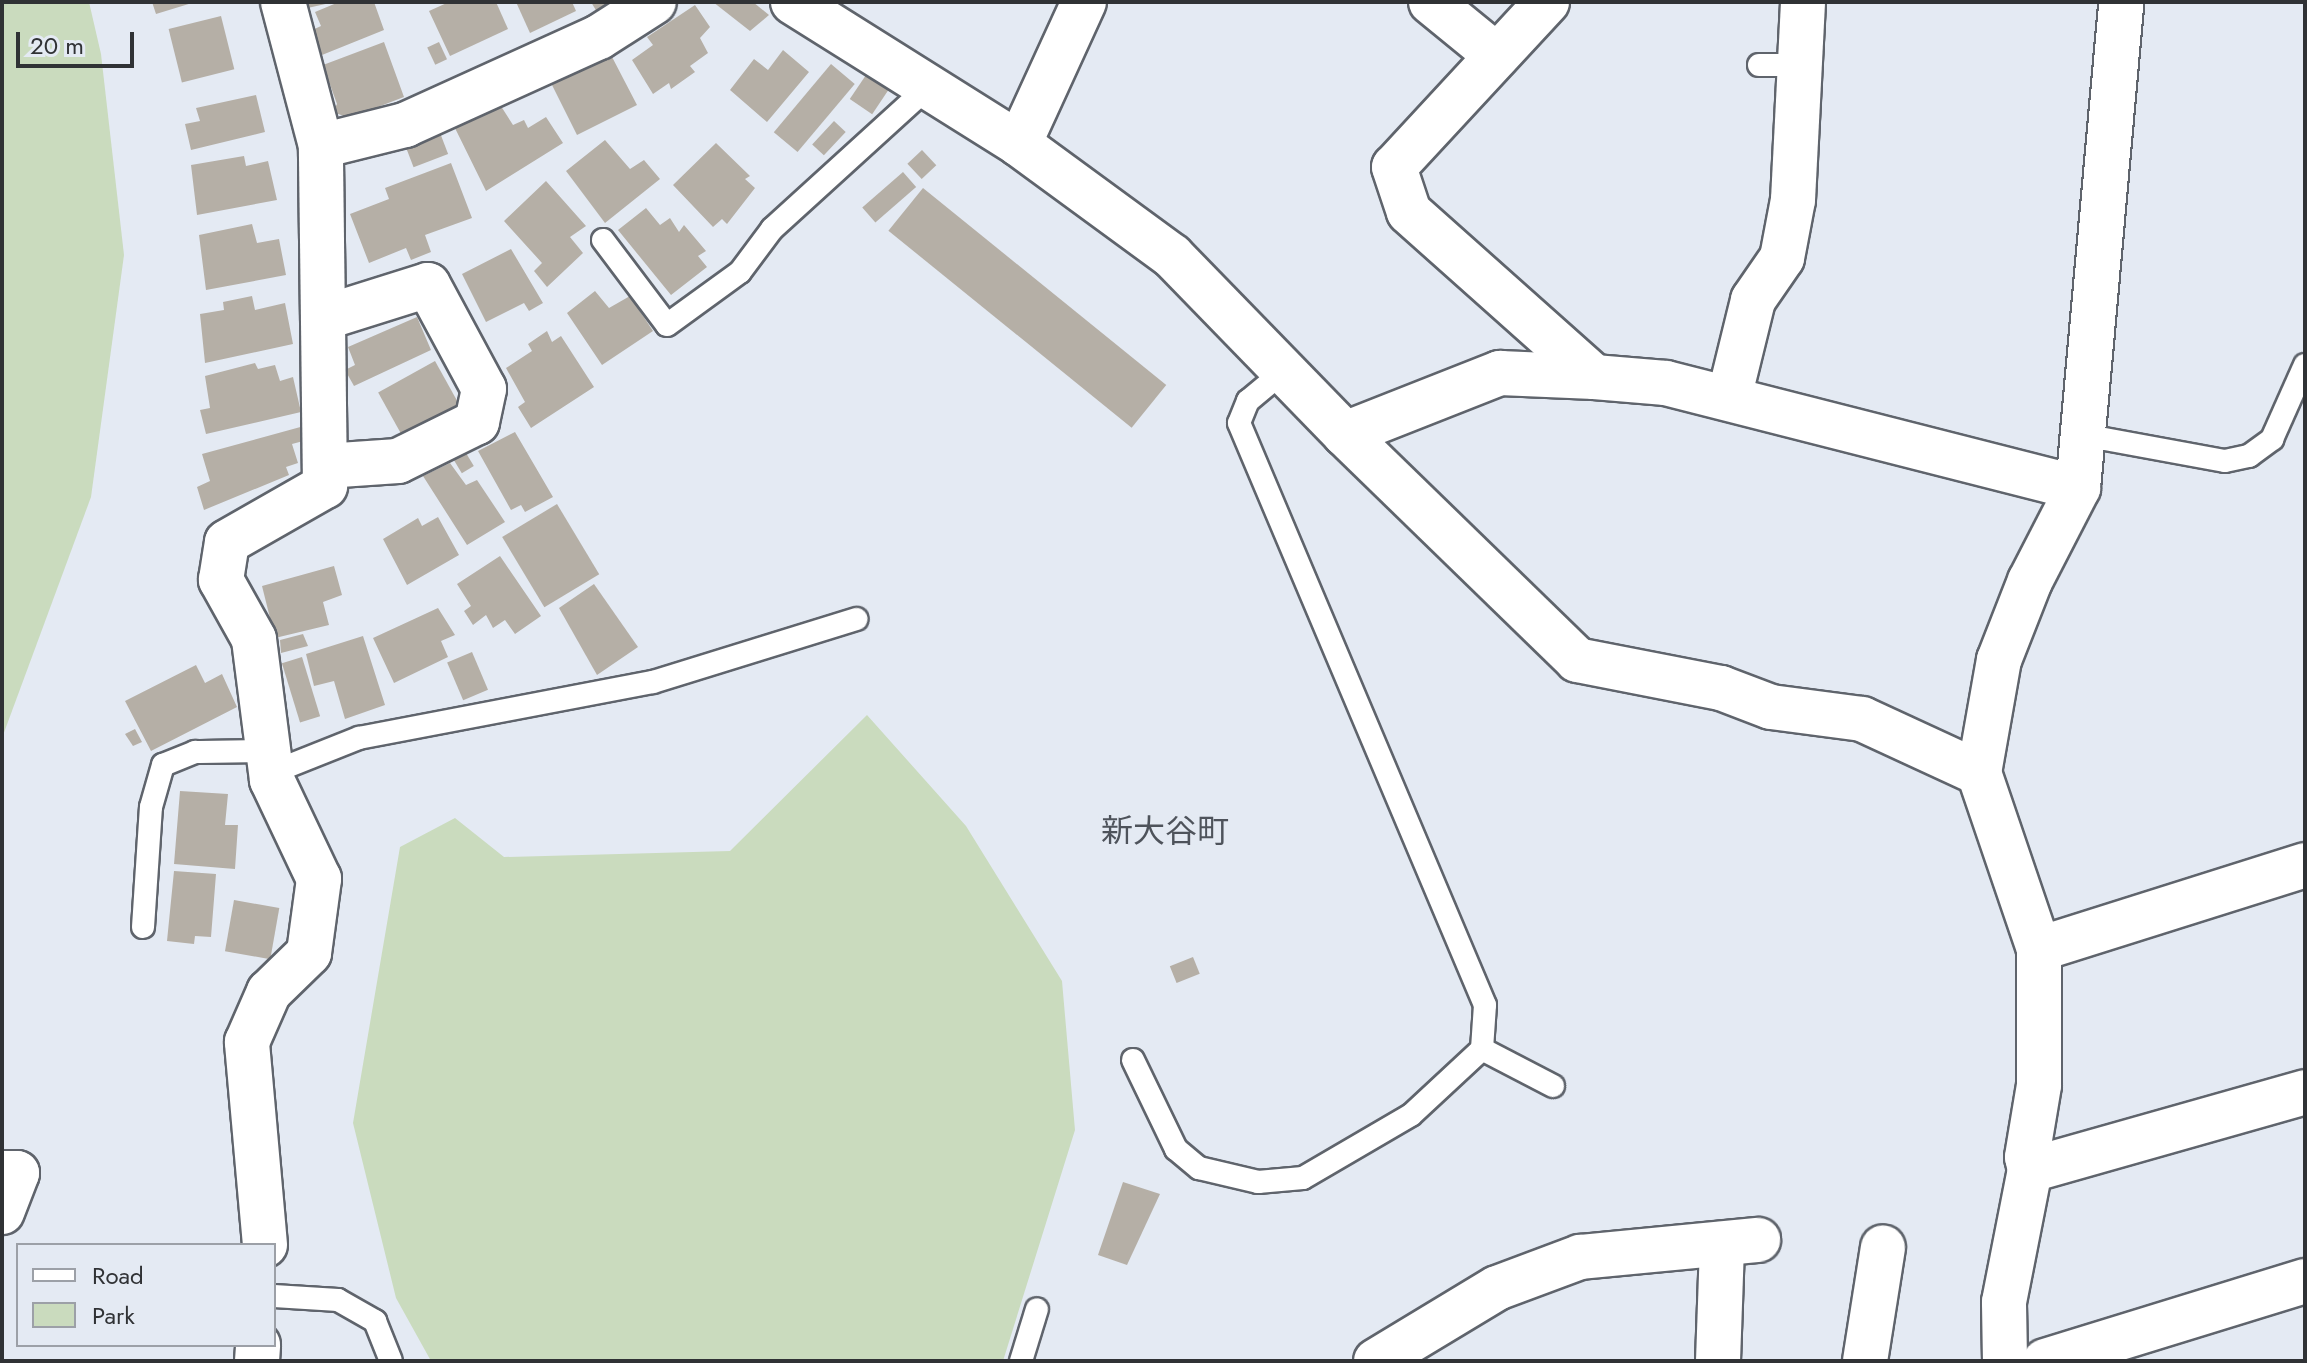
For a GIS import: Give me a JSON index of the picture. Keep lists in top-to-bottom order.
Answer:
{
  "districts": ["新大谷町"],
  "legend": ["Road", "Park"],
  "scale_bar": "20 m"
}
